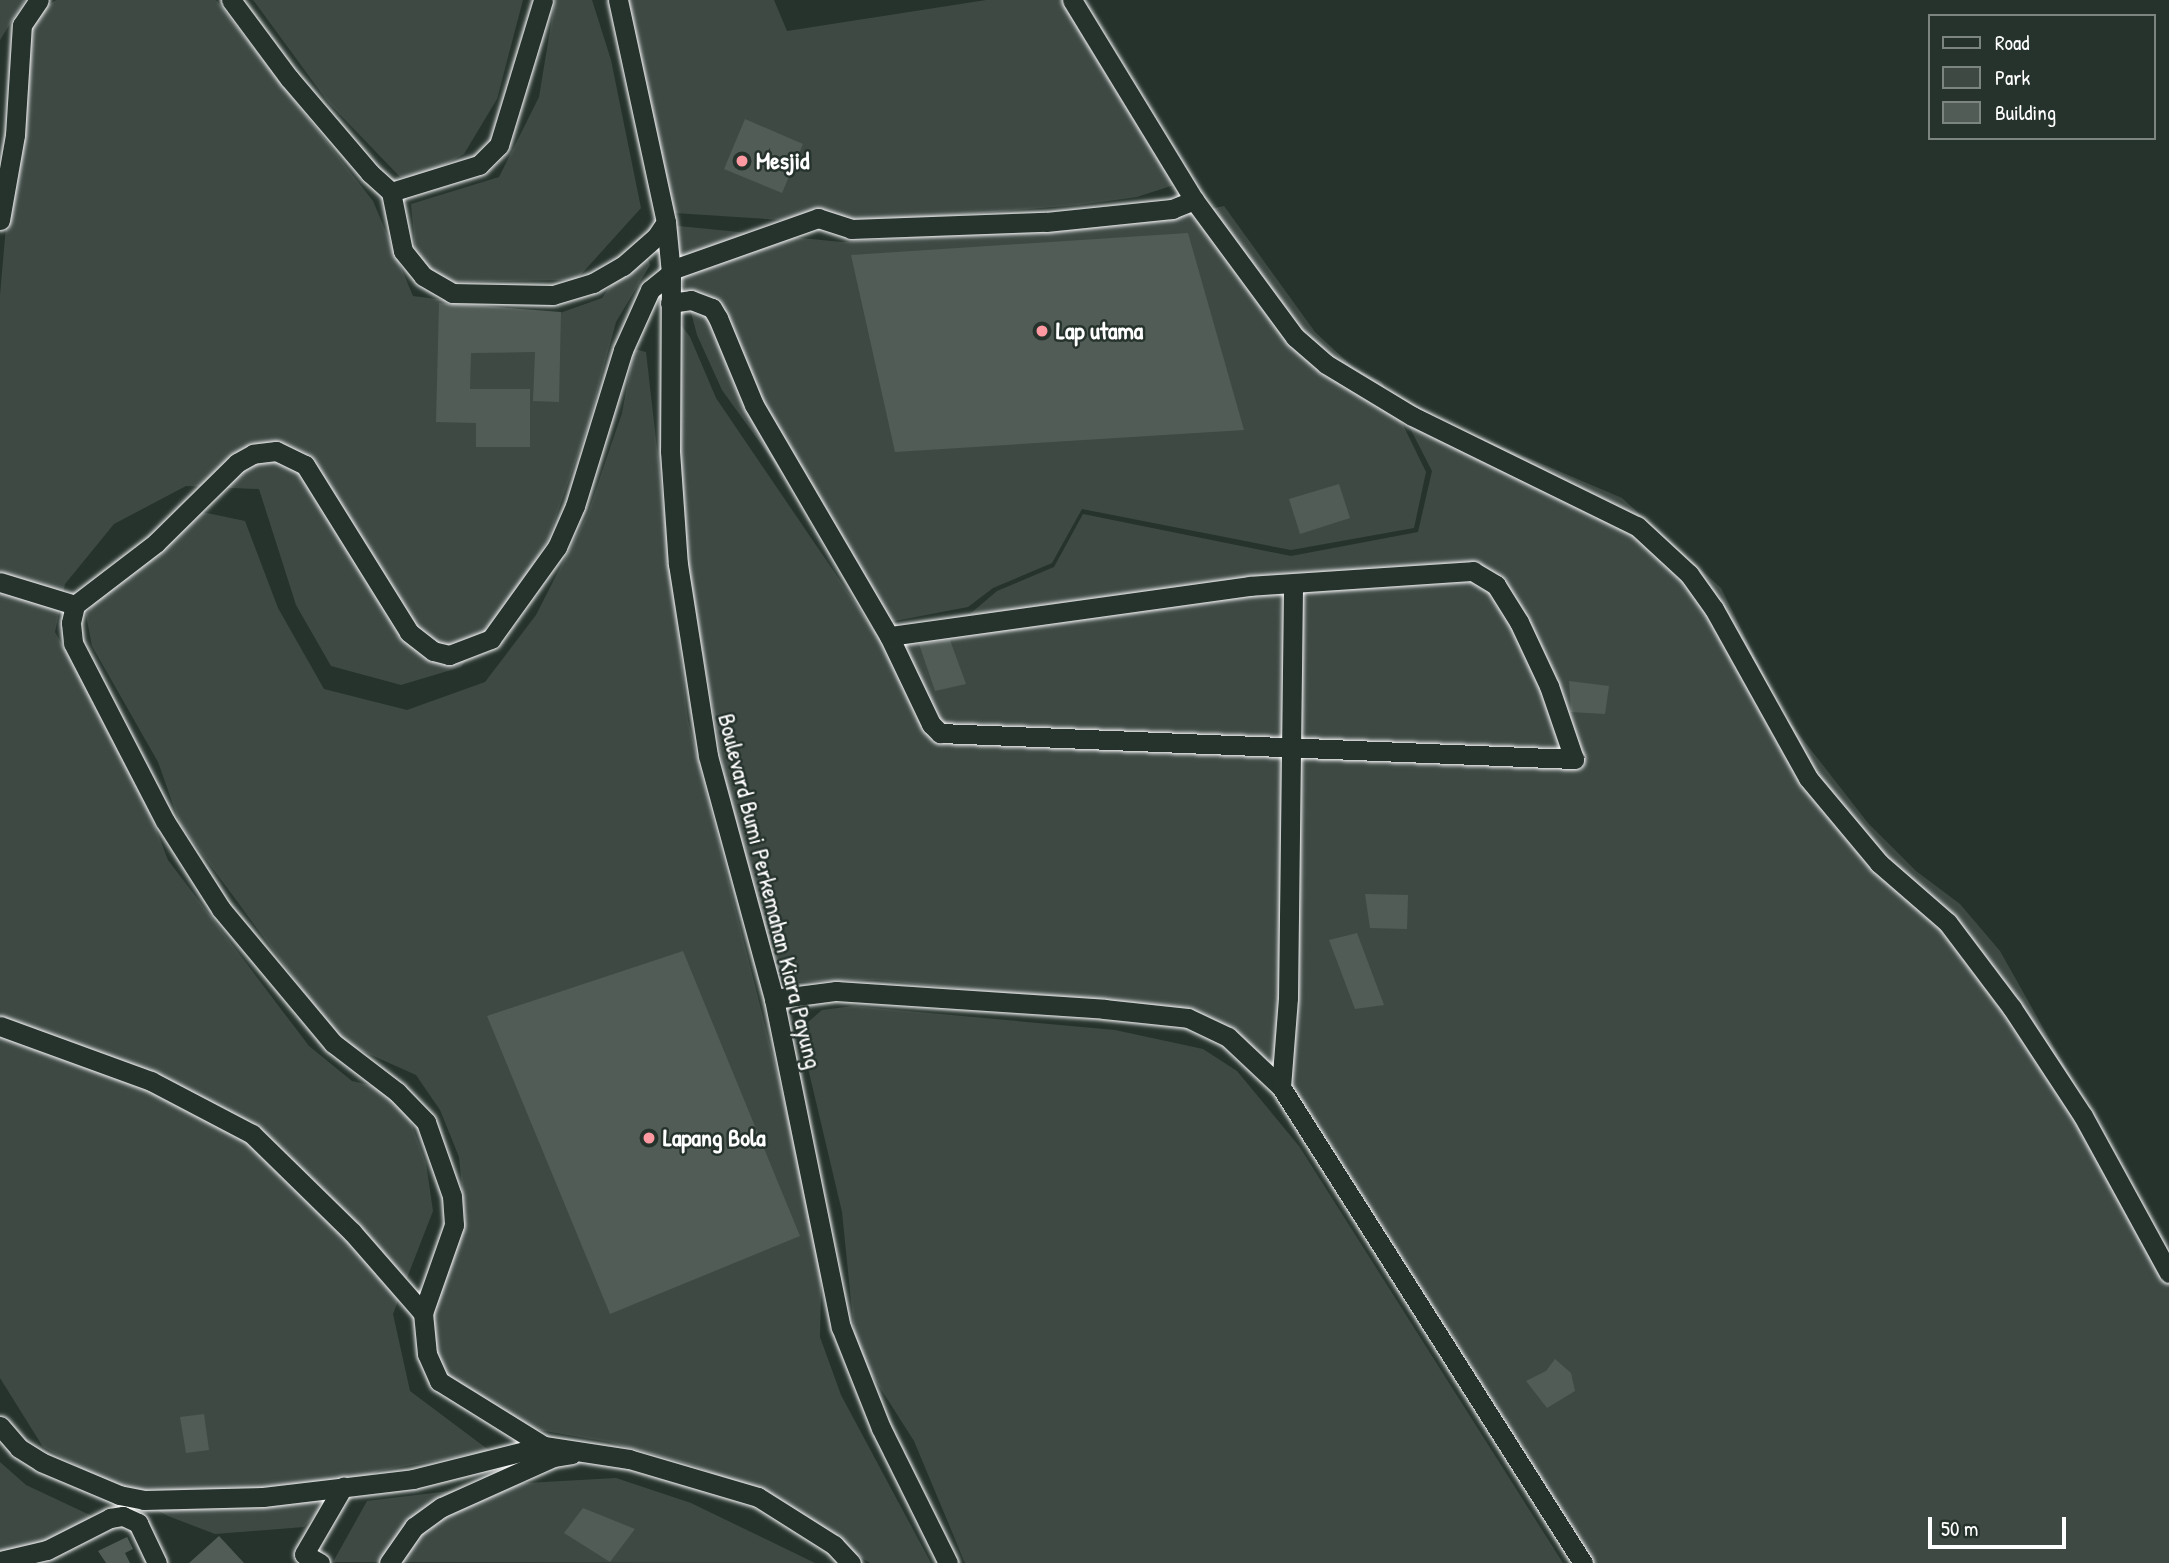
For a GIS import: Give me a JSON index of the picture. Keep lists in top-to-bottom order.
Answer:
{
  "streets": {
    "street": ["Boulevard Bumi Perkemahan Kiara Payung"]
  },
  "places": ["Mesjid", "Lap utama", "Lapang Bola"],
  "legend": ["Road", "Park", "Building"],
  "scale_bar": "50 m"
}
